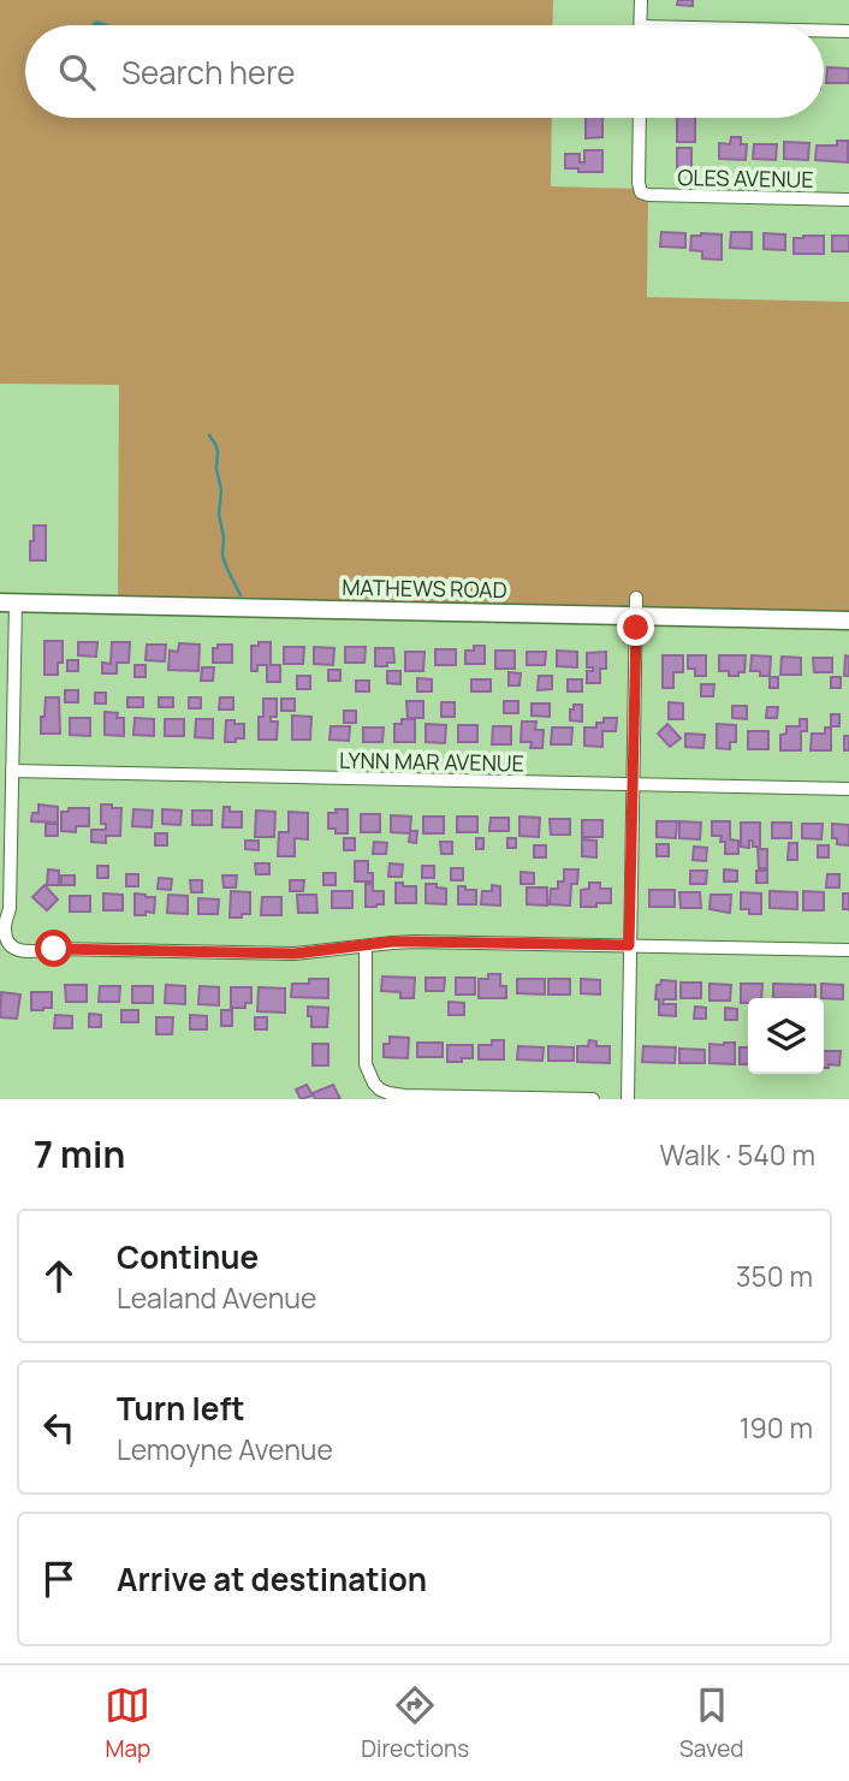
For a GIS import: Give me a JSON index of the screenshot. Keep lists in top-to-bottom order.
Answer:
{
  "streets": {
    "street": ["OLES AVENUE", "MATHEWS ROAD", "LYNN MAR AVENUE"]
  },
  "page": {
    "search": "Search here",
    "heading": ["7 min", "Walk · 540 m"],
    "list": [
      ["Continue", "Lealand Avenue", "350 m"],
      ["Turn left", "Lemoyne Avenue", "190 m"],
      "Arrive at destination"
    ],
    "nav": ["Map", "Directions", "Saved"]
  }
}
